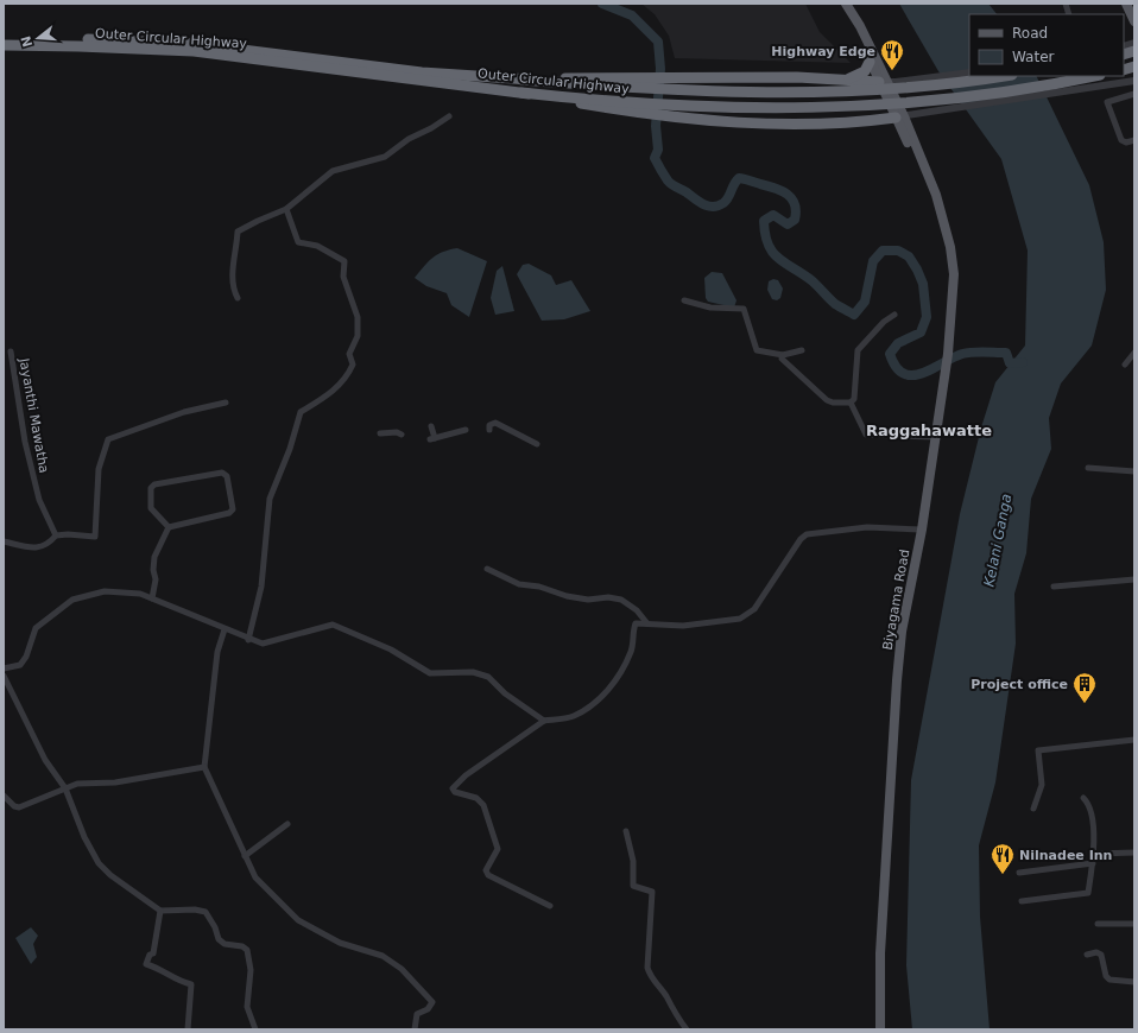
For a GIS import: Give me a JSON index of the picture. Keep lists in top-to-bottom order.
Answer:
{
  "streets": {
    "highway": ["Outer Circular Highway"],
    "main road": ["Biyagama Road"],
    "street": ["Jayanthi Mawatha"]
  },
  "districts": ["Raggahawatte"],
  "water": ["Kelani Ganga"],
  "places": {
    "restaurant": ["Highway Edge", "Nilnadee Inn"],
    "building": ["Project office"]
  },
  "legend": ["Road", "Water"],
  "north": "left"
}
